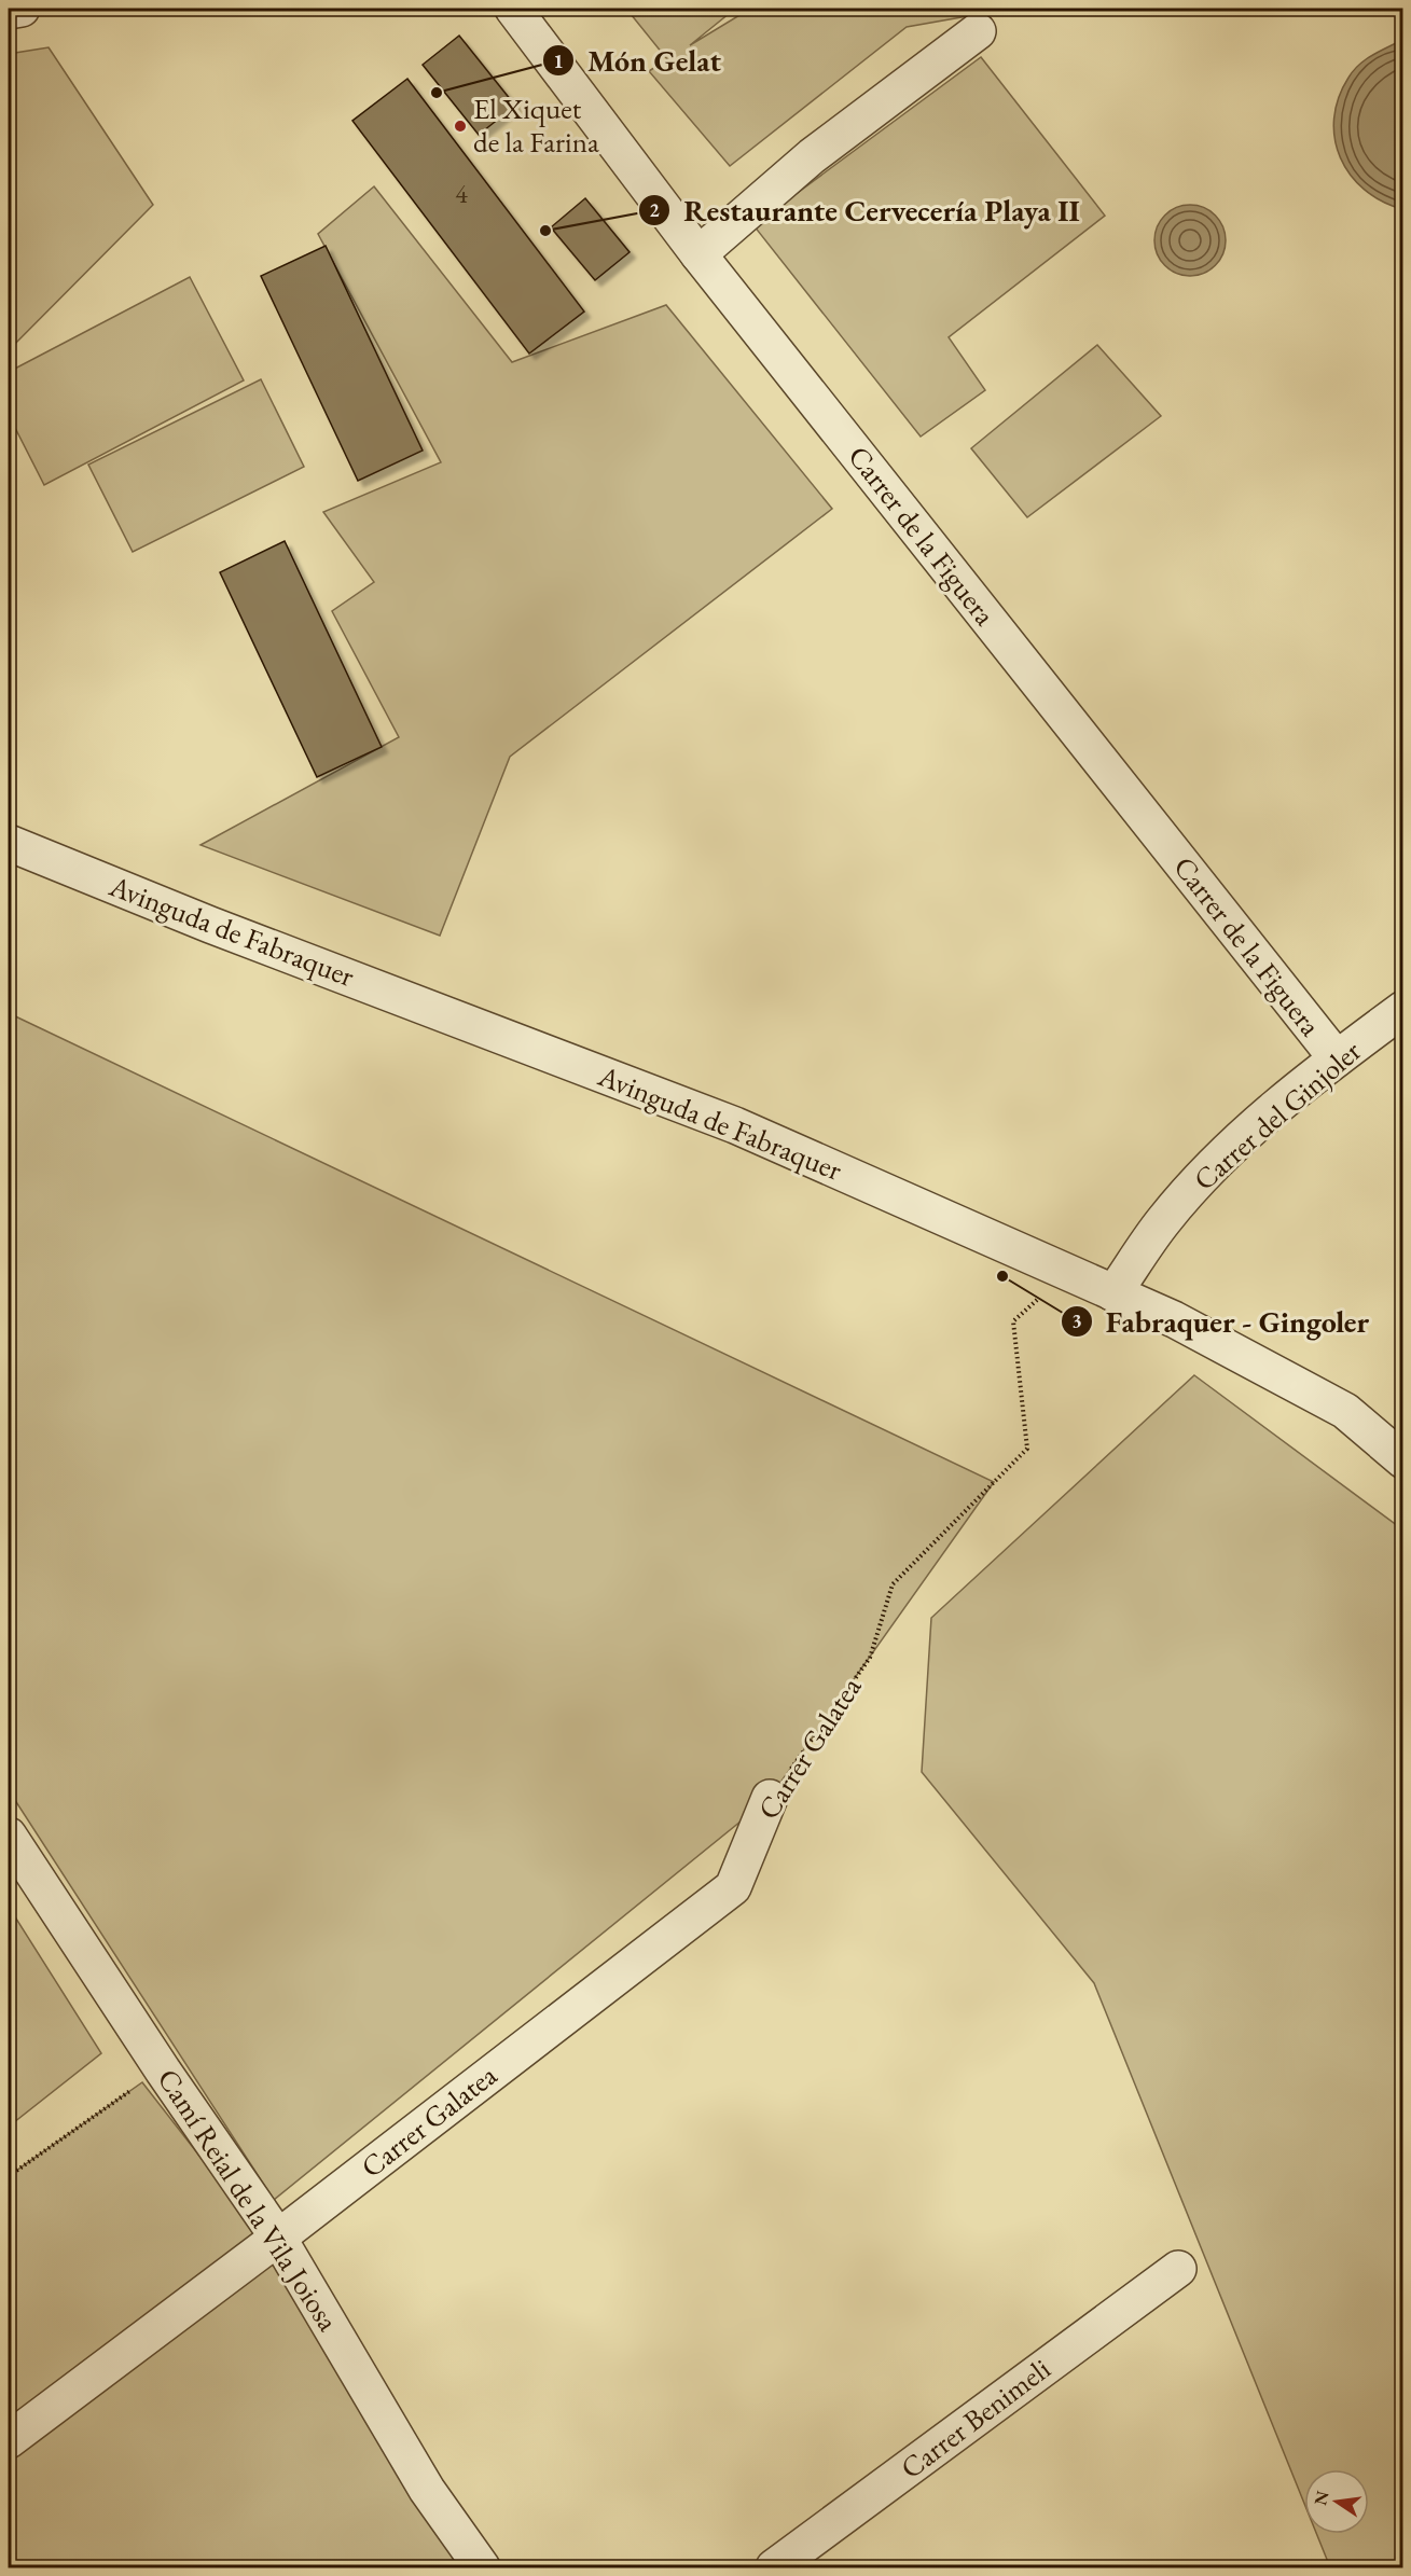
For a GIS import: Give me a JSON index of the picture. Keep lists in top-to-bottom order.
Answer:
{
  "streets": {
    "street": [
      "Carrer de la Figuera",
      "Avinguda de Fabraquer",
      "Carrer del Ginjoler",
      "Carrer Galatea",
      "Camí Reial de la Vila Joiosa",
      "Carrer Benimeli"
    ]
  },
  "crossings": [
    ["Carrer de la Figuera", "Carrer del Ginjoler"],
    ["Avinguda de Fabraquer", "Carrer del Ginjoler"],
    ["Avinguda de Fabraquer", "Carrer Galatea"],
    ["Carrer Galatea", "Camí Reial de la Vila Joiosa"]
  ],
  "places": [
    "Món Gelat",
    "El Xiquet de la Farina",
    "Restaurante Cervecería Playa II",
    "Fabraquer - Gingoler"
  ],
  "house_numbers": ["4"],
  "north": "left"
}
